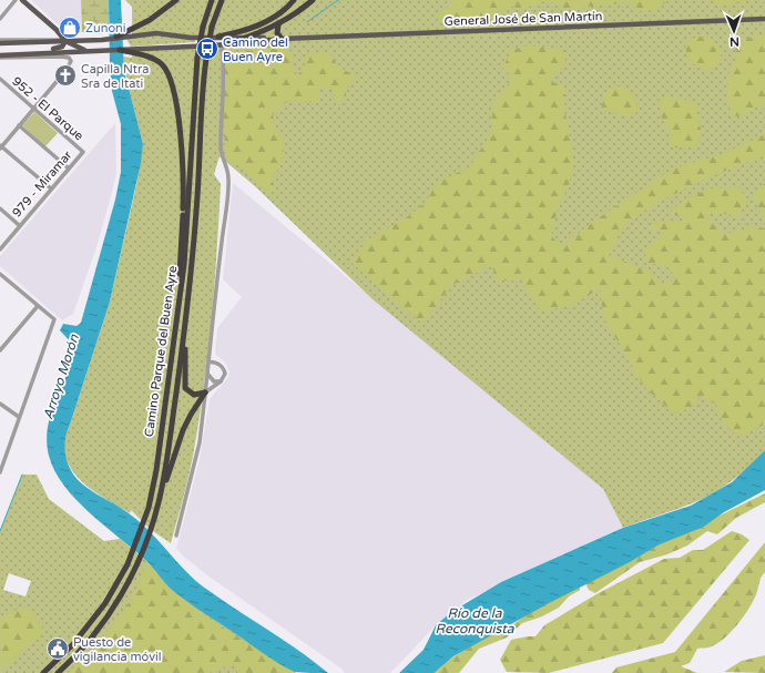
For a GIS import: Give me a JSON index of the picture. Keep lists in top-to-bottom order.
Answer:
{
  "streets": {
    "highway": ["Camino Parque del Buen Ayre"],
    "main road": ["General José de San Martín"],
    "street": ["952 - El Parque", "979 - Miramar"]
  },
  "crossings": [
    ["952 - El Parque", "979 - Miramar"]
  ],
  "water": ["Arroyo Morón", "Río de la Reconquista"],
  "places": {
    "shop": ["Zunoni"],
    "bus stop": ["Camino del Buen Ayre"],
    "church": ["Capilla Ntra Sra de Itati"],
    "public building": ["Puesto de vigilancia móvil"]
  },
  "north": "bottom"
}
